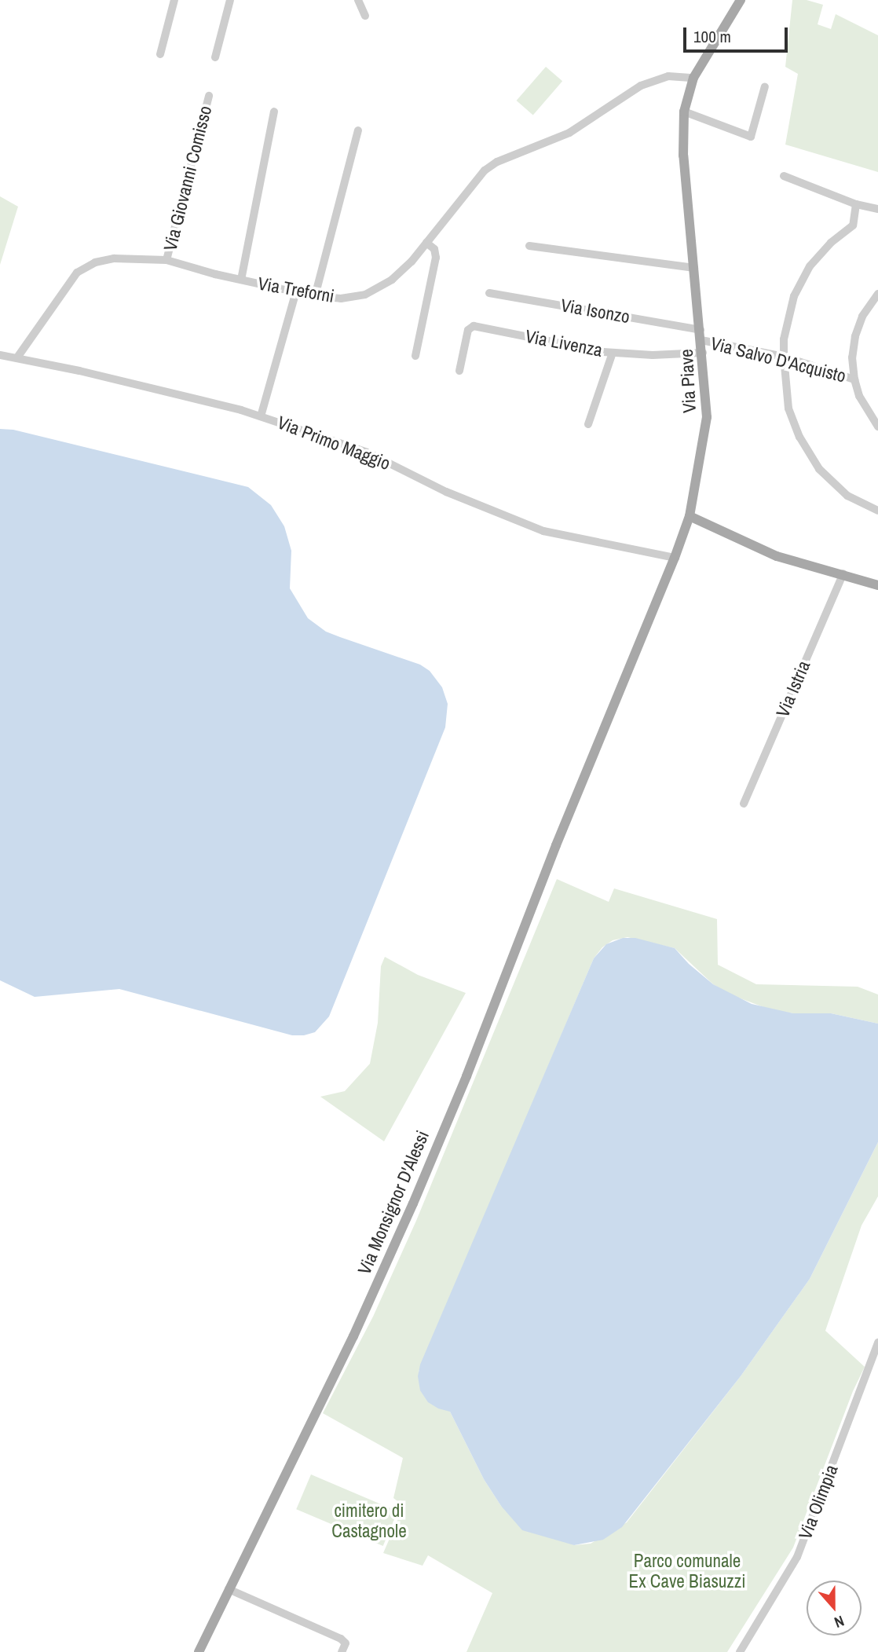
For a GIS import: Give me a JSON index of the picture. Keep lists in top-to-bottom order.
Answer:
{
  "streets": {
    "main road": ["Via Piave", "Via Monsignor D'Alessi"],
    "street": [
      "Via Giovanni Comisso",
      "Via Treforni",
      "Via Isonzo",
      "Via Livenza",
      "Via Salvo D'Acquisto",
      "Via Primo Maggio",
      "Via Istria",
      "Via Olimpia"
    ]
  },
  "crossings": [
    ["Via Giovanni Comisso", "Via Treforni"],
    ["Via Treforni", "Via Piave"],
    ["Via Treforni", "Via Primo Maggio"],
    ["Via Isonzo", "Via Salvo D'Acquisto"],
    ["Via Isonzo", "Via Piave"],
    ["Via Livenza", "Via Piave"],
    ["Via Salvo D'Acquisto", "Via Piave"],
    ["Via Piave", "Via Primo Maggio"],
    ["Via Piave", "Via Monsignor D'Alessi"]
  ],
  "parks": ["cimitero di Castagnole", "Parco comunale Ex Cave Biasuzzi"],
  "scale_bar": "100 m",
  "north": "bottom"
}
